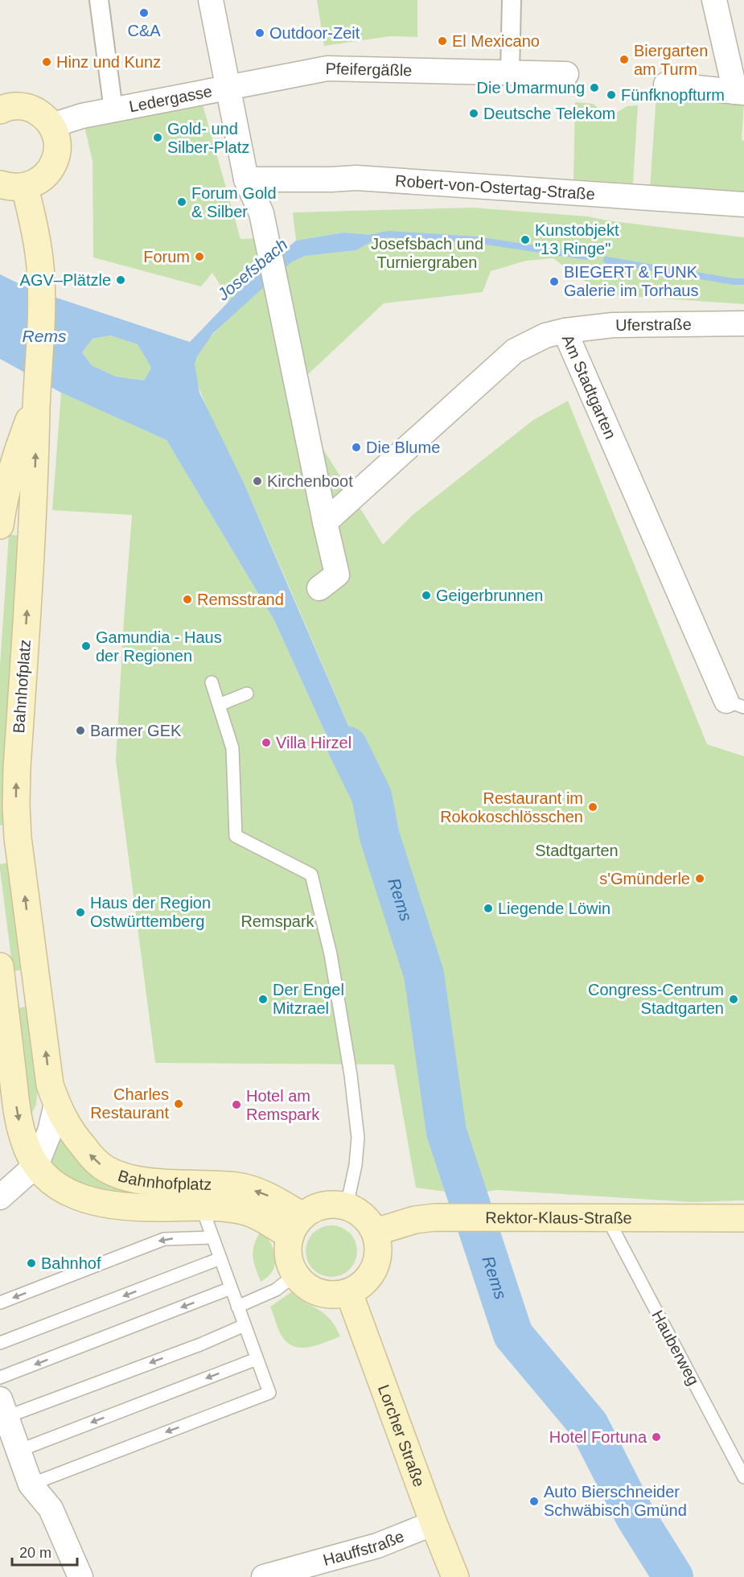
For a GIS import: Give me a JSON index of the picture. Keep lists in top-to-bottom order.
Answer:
{
  "streets": {
    "main road": ["Bahnhofplatz", "Rektor-Klaus-Straße", "Lorcher Straße"],
    "street": [
      "Pfeifergäßle",
      "Ledergasse",
      "Robert-von-Ostertag-Straße",
      "Uferstraße",
      "Am Stadtgarten",
      "Hauffstraße"
    ],
    "lane": ["Hauberweg"]
  },
  "crossings": [
    ["Pfeifergäßle", "Ledergasse"],
    ["Ledergasse", "Robert-von-Ostertag-Straße"],
    ["Ledergasse", "Am Stadtgarten"],
    ["Uferstraße", "Am Stadtgarten"],
    ["Bahnhofplatz", "Rektor-Klaus-Straße"],
    ["Bahnhofplatz", "Lorcher Straße"],
    ["Rektor-Klaus-Straße", "Hauberweg"],
    ["Rektor-Klaus-Straße", "Lorcher Straße"],
    ["Lorcher Straße", "Hauffstraße"]
  ],
  "water": ["Josefsbach", "Rems"],
  "parks": ["Josefsbach und Turniergraben", "Stadtgarten", "Remspark"],
  "places": [
    "C&A",
    "Outdoor-Zeit",
    "El Mexicano",
    "Biergarten am Turm",
    "Hinz und Kunz",
    "Die Umarmung",
    "Fünfknopfturm",
    "Deutsche Telekom",
    "Gold- und Silber-Platz",
    "Forum Gold & Silber",
    "Kunstobjekt \"13 Ringe\"",
    "Forum",
    "AGV–Plätzle",
    "BIEGERT & FUNK Galerie im Torhaus",
    "Die Blume",
    "Kirchenboot",
    "Geigerbrunnen",
    "Remsstrand",
    "Gamundia - Haus der Regionen",
    "Barmer GEK",
    "Villa Hirzel",
    "Restaurant im Rokokoschlösschen",
    "s'Gmünderle",
    "Liegende Löwin",
    "Haus der Region Ostwürttemberg",
    "Der Engel Mitzrael",
    "Congress-Centrum Stadtgarten",
    "Charles Restaurant",
    "Hotel am Remspark",
    "Bahnhof",
    "Hotel Fortuna",
    "Auto Bierschneider Schwäbisch Gmünd"
  ],
  "scale_bar": "20 m"
}
